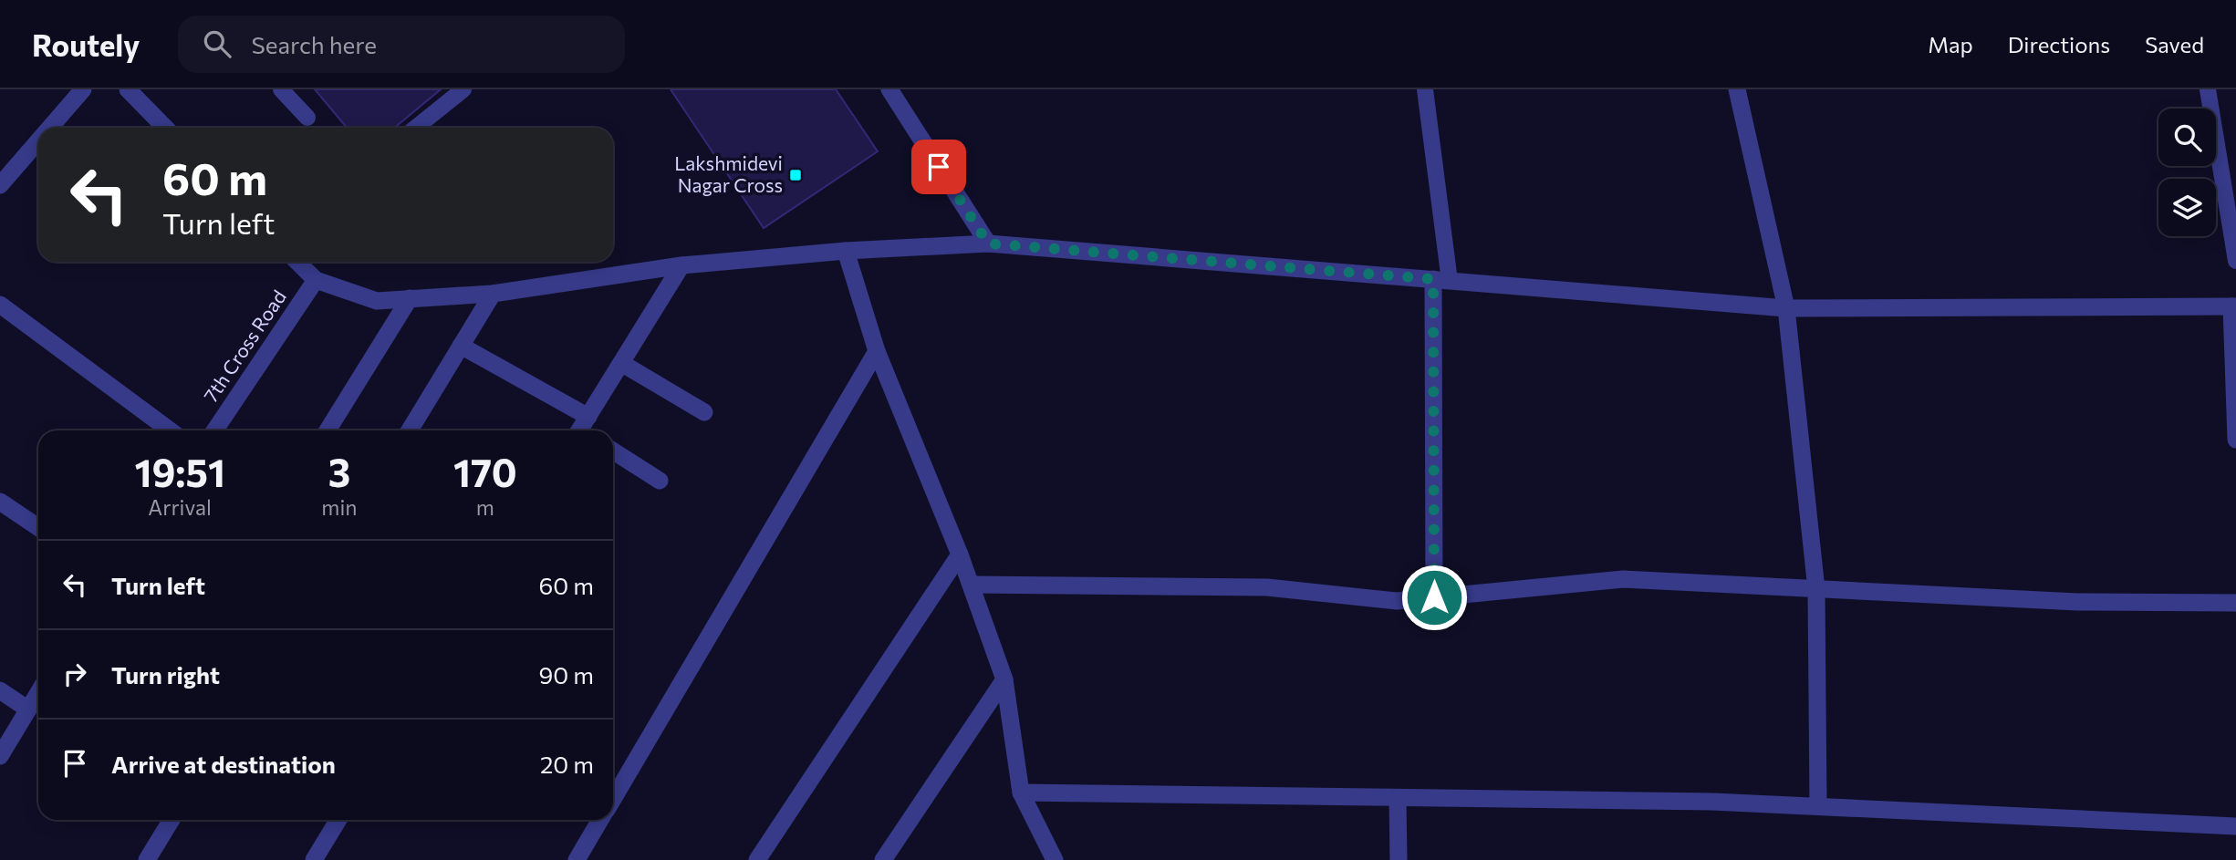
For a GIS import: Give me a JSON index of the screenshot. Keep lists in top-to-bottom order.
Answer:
{
  "streets": {
    "street": ["7th Cross Road"]
  },
  "places": {
    "transit": ["Lakshmidevi Nagar Cross"]
  },
  "page": {
    "header": "Routely",
    "search": "Search here",
    "nav": ["Map", "Directions", "Saved"],
    "turn": ["60 m", "Turn left"],
    "eta": [
      "19:51",
      "Arrival",
      "3",
      "min",
      "170",
      "m"
    ],
    "list": [
      {
        "name": "Turn left",
        "value": "60 m"
      },
      {
        "name": "Turn right",
        "value": "90 m"
      },
      {
        "name": "Arrive at destination",
        "value": "20 m"
      }
    ]
  }
}
